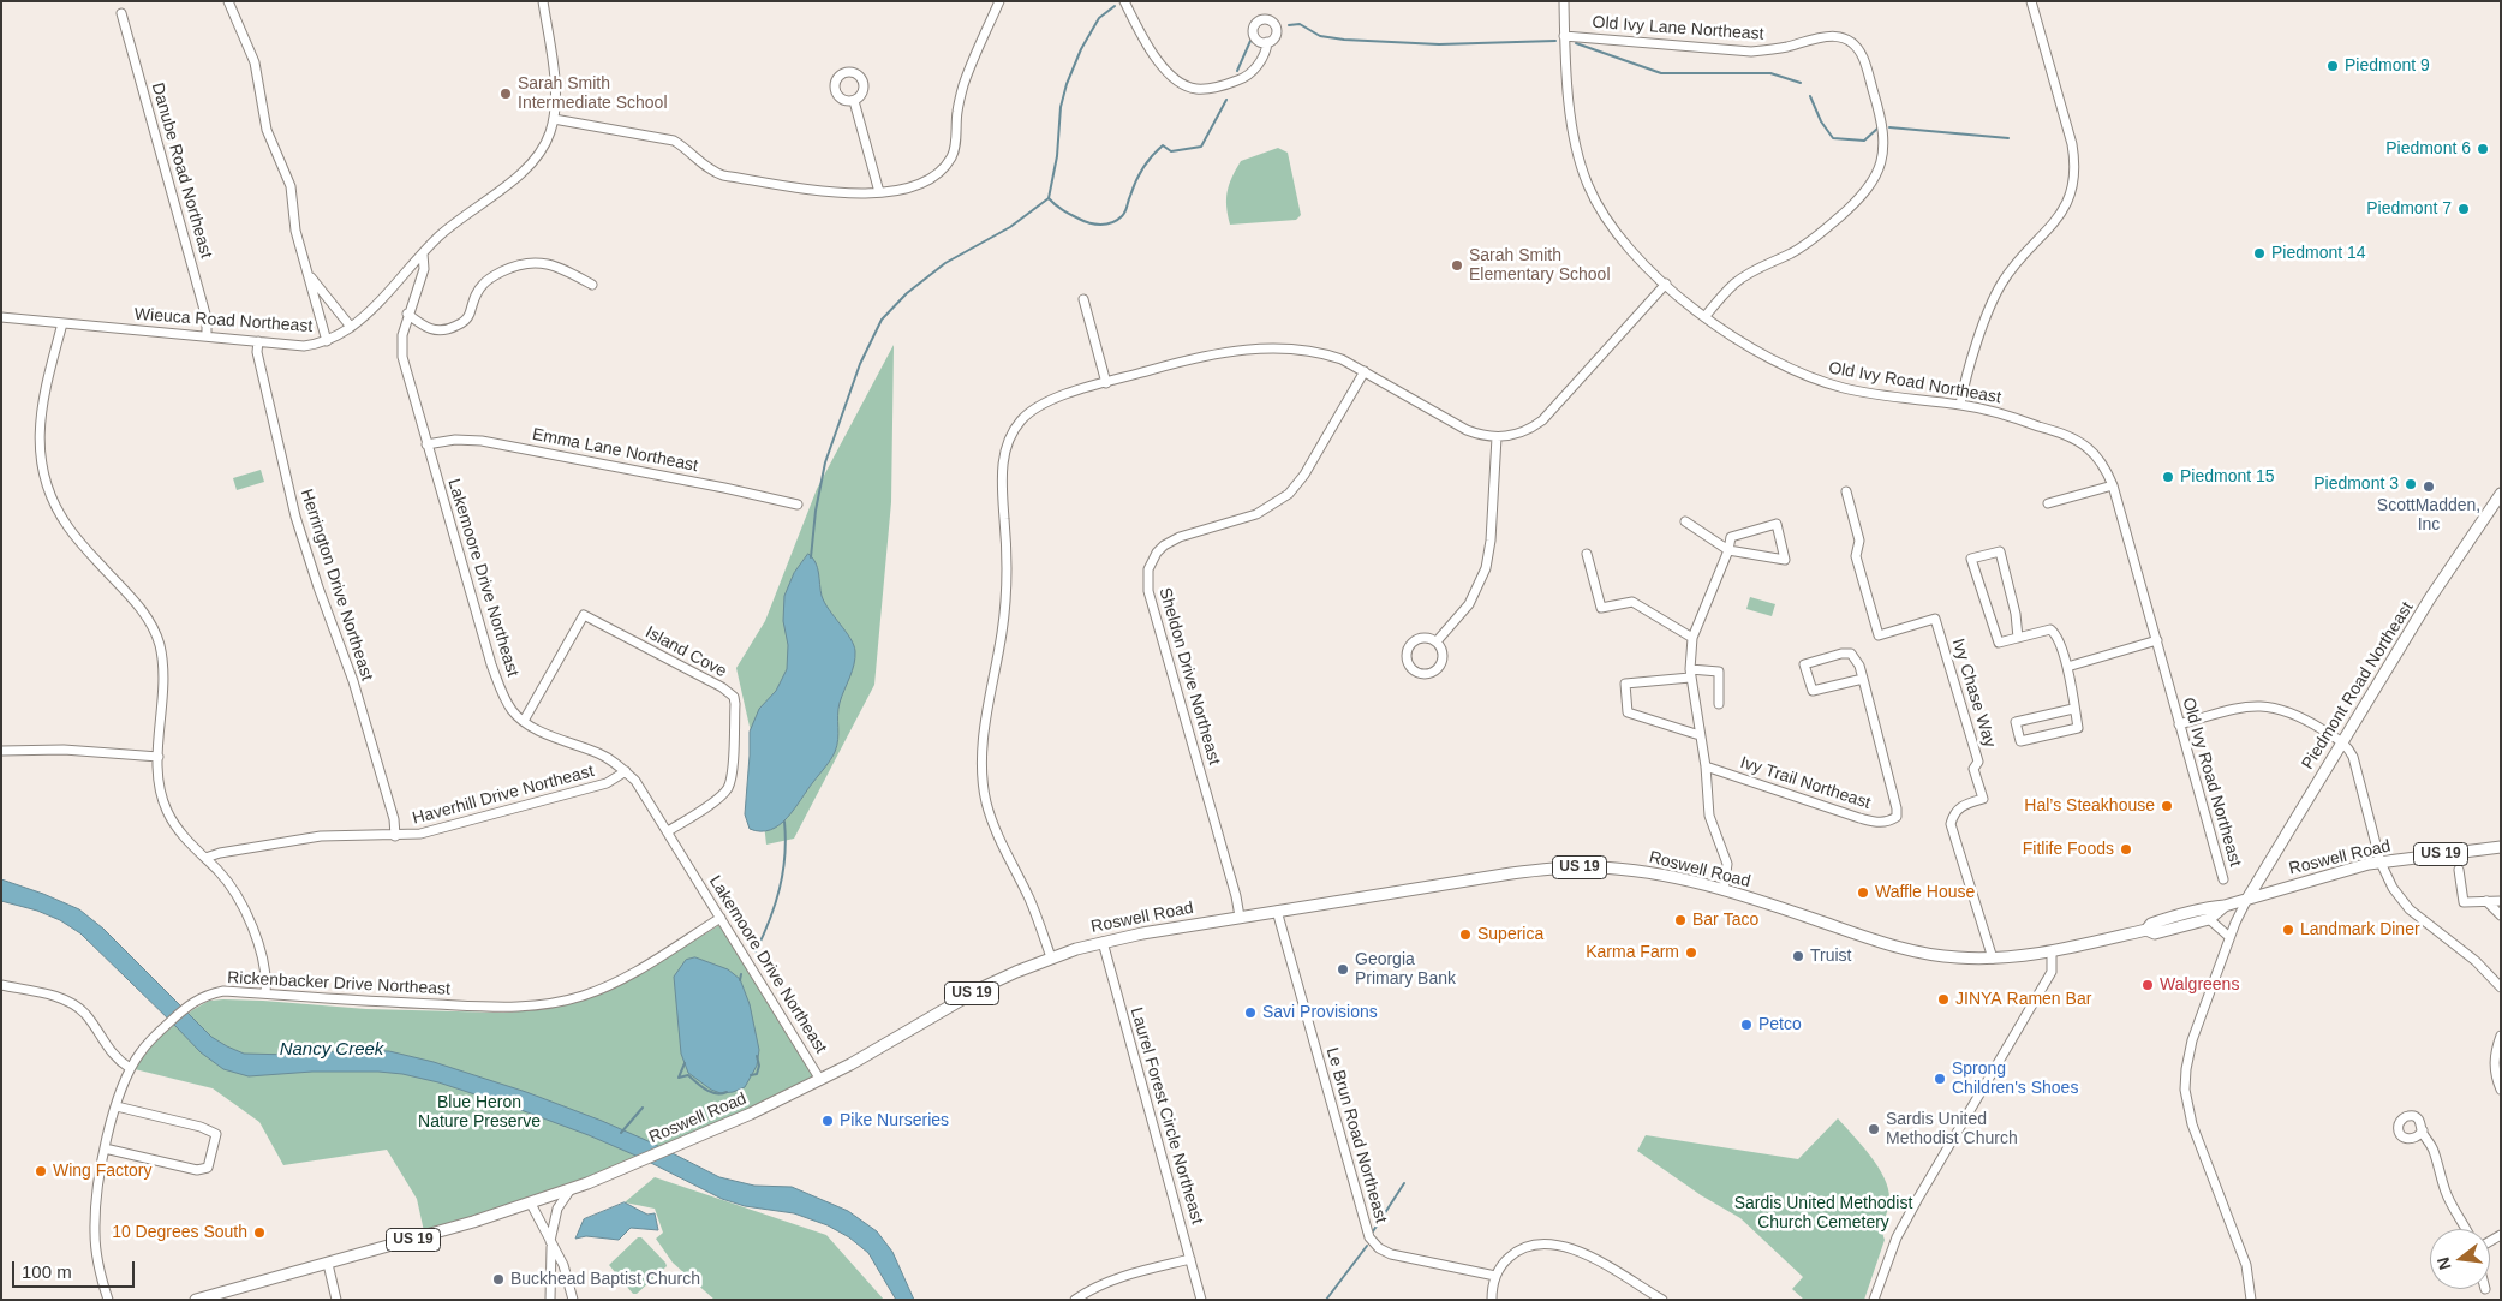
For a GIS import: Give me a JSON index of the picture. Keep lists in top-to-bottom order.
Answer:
{
  "streets": {
    "main road": ["Piedmont Road Northeast", "US 19", "Roswell Road"],
    "street": [
      "Old Ivy Lane Northeast",
      "Danube Road Northeast",
      "Wieuca Road Northeast",
      "Old Ivy Road Northeast",
      "Emma Lane Northeast",
      "Lakemoore Drive Northeast",
      "Herrington Drive Northeast",
      "Island Cove",
      "Sheldon Drive Northeast",
      "Ivy Chase Way",
      "Ivy Trail Northeast",
      "Haverhill Drive Northeast",
      "Rickenbacker Drive Northeast",
      "Laurel Forest Circle Northeast",
      "Le Brun Road Northeast"
    ]
  },
  "crossings": [
    ["Old Ivy Lane Northeast", "Old Ivy Road Northeast"],
    ["Danube Road Northeast", "Wieuca Road Northeast"],
    ["Wieuca Road Northeast", "Lakemoore Drive Northeast"],
    ["Wieuca Road Northeast", "Herrington Drive Northeast"],
    ["Emma Lane Northeast", "Lakemoore Drive Northeast"],
    ["Lakemoore Drive Northeast", "Island Cove"],
    ["Lakemoore Drive Northeast", "Haverhill Drive Northeast"],
    ["Lakemoore Drive Northeast", "Roswell Road"],
    ["Lakemoore Drive Northeast", "Rickenbacker Drive Northeast"],
    ["Herrington Drive Northeast", "Haverhill Drive Northeast"],
    ["Sheldon Drive Northeast", "Roswell Road"],
    ["Piedmont Road Northeast", "Roswell Road"],
    ["Ivy Chase Way", "Roswell Road"],
    ["Roswell Road", "Laurel Forest Circle Northeast"],
    ["Roswell Road", "Le Brun Road Northeast"]
  ],
  "water": ["Nancy Creek"],
  "parks": ["Blue Heron Nature Preserve", "Sardis United Methodist Church Cemetery"],
  "places": [
    "Piedmont 9",
    "Sarah Smith Intermediate School",
    "Piedmont 6",
    "Piedmont 7",
    "Piedmont 14",
    "Sarah Smith Elementary School",
    "Piedmont 15",
    "Piedmont 3",
    "ScottMadden, Inc",
    "Hal’s Steakhouse",
    "Fitlife Foods",
    "Waffle House",
    "Bar Taco",
    "Landmark Diner",
    "Superica",
    "Karma Farm",
    "Truist",
    "Georgia Primary Bank",
    "Walgreens",
    "JINYA Ramen Bar",
    "Savi Provisions",
    "Petco",
    "Sprong Children's Shoes",
    "Pike Nurseries",
    "Sardis United Methodist Church",
    "Wing Factory",
    "10 Degrees South",
    "Buckhead Baptist Church"
  ],
  "scale_bar": "100 m",
  "north": "left"
}
